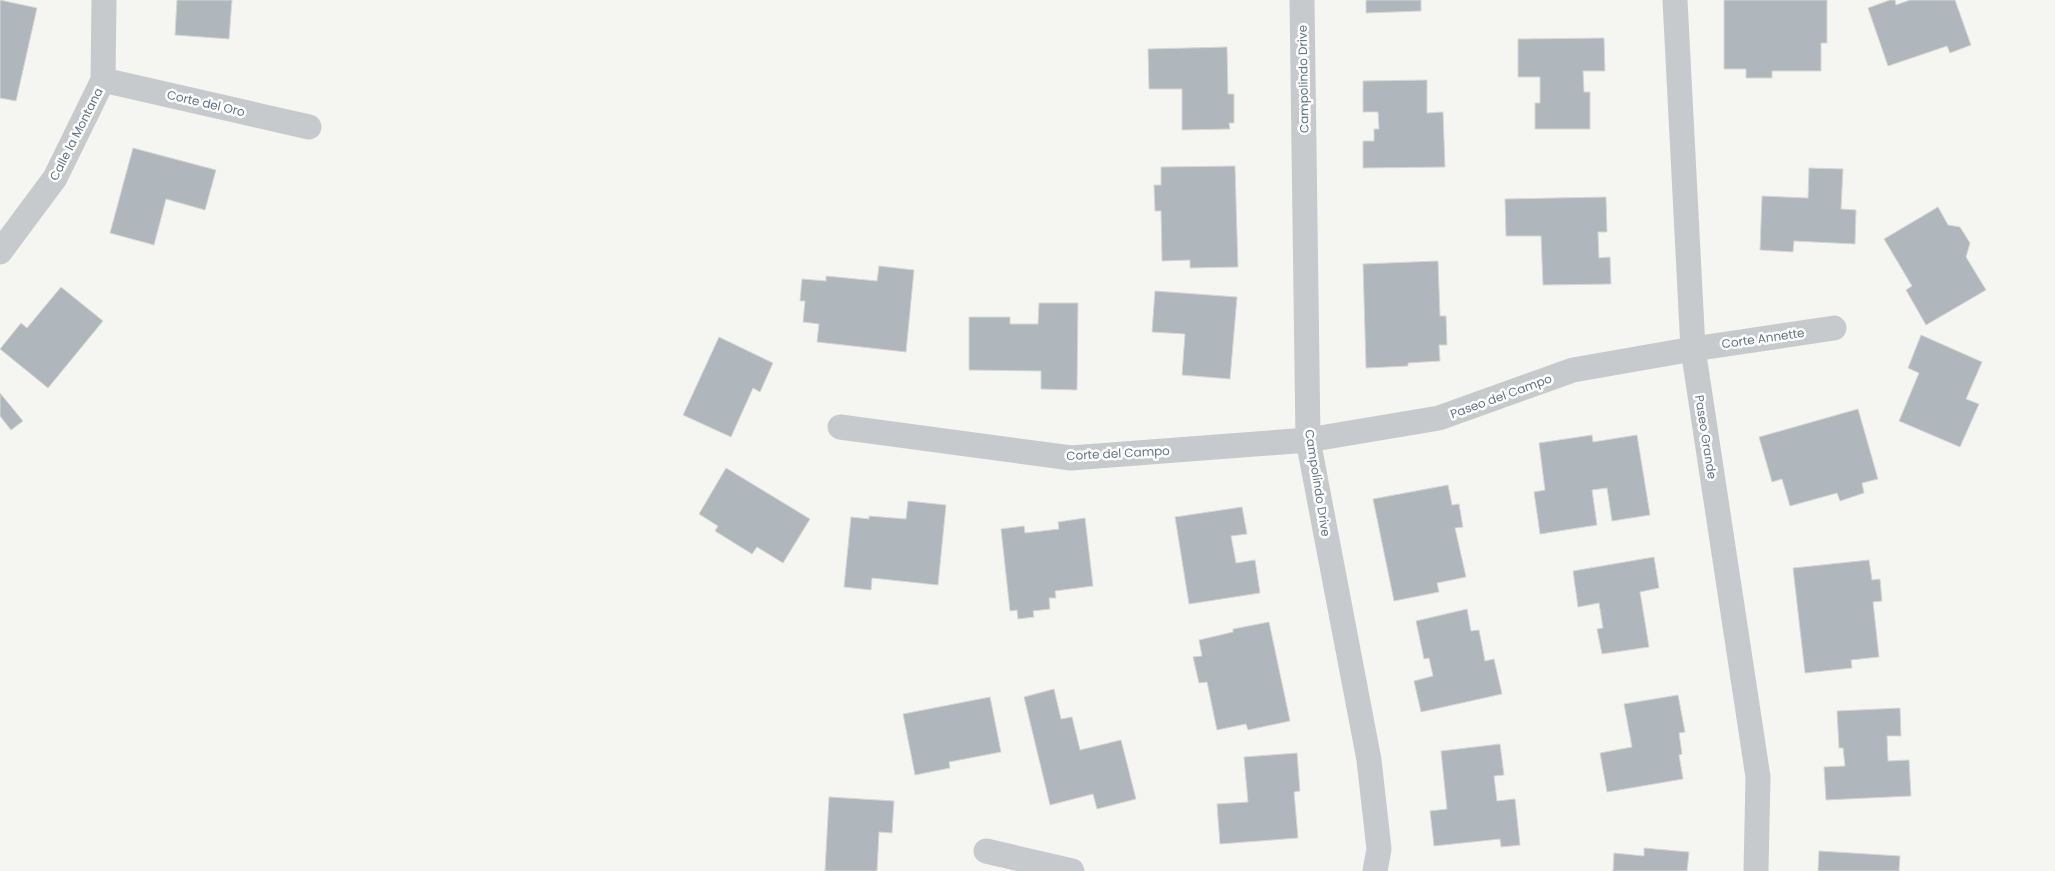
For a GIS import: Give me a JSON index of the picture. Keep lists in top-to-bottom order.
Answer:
{
  "streets": {
    "street": [
      "Campolindo Drive",
      "Corte del Oro",
      "Calle la Montana",
      "Corte Annette",
      "Paseo del Campo",
      "Paseo Grande",
      "Corte del Campo"
    ]
  },
  "crossings": [
    ["Campolindo Drive", "Paseo del Campo"],
    ["Campolindo Drive", "Corte del Campo"],
    ["Corte del Oro", "Calle la Montana"],
    ["Corte Annette", "Paseo del Campo"],
    ["Corte Annette", "Paseo Grande"],
    ["Paseo del Campo", "Paseo Grande"],
    ["Paseo del Campo", "Corte del Campo"]
  ]
}
